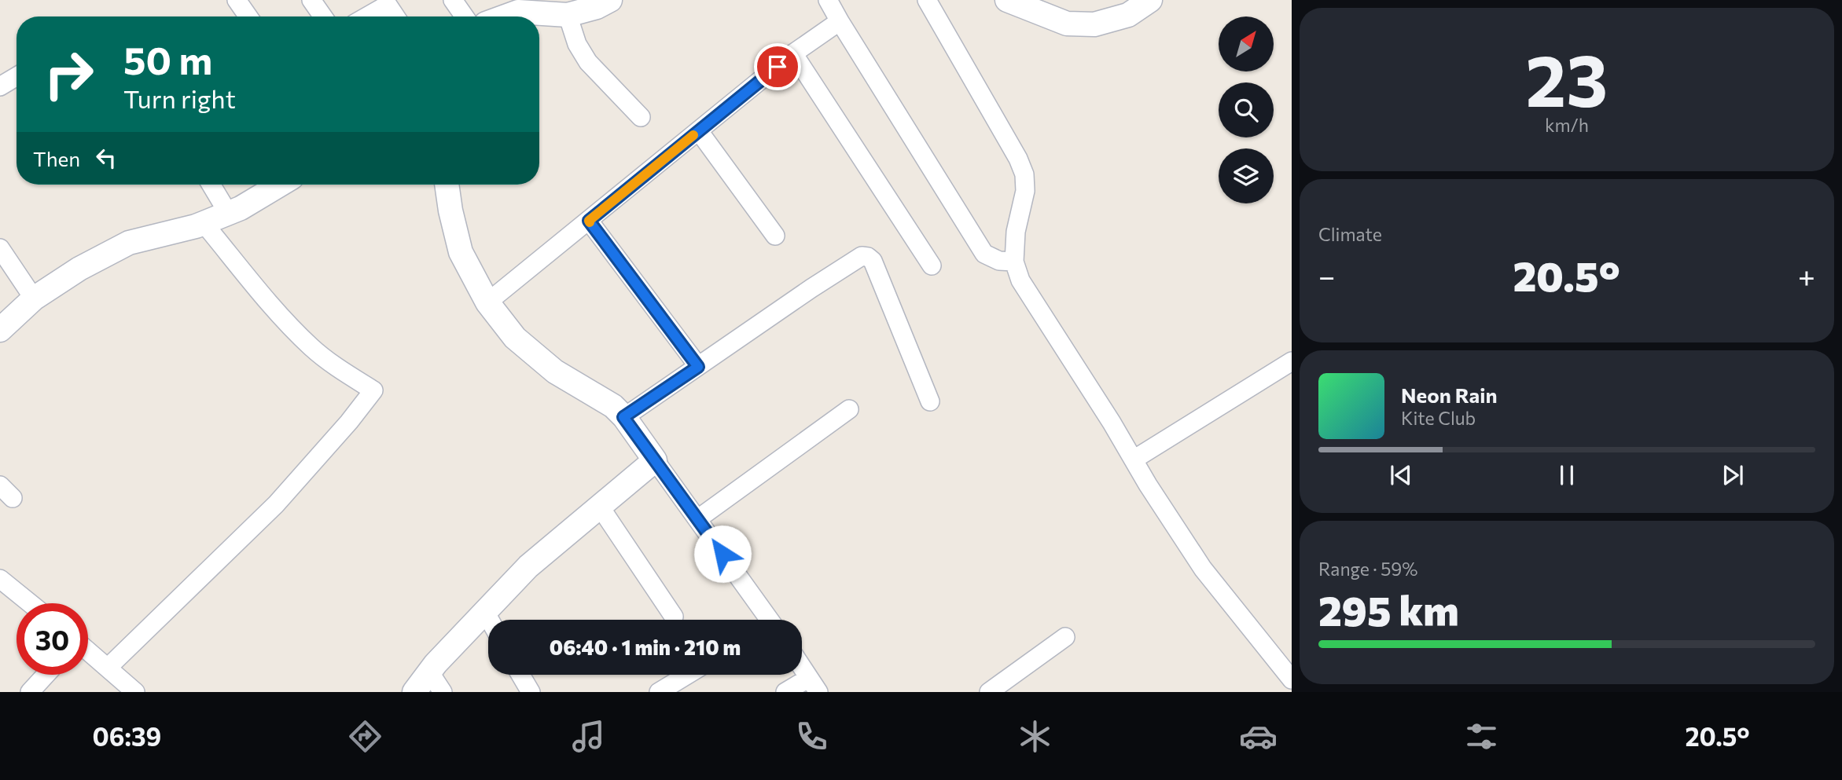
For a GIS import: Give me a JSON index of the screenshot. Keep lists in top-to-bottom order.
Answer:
{
  "north": "top right",
  "page": {
    "tile": [
      ["23", "km/h"],
      "Climate",
      ["Range · 59%", "295 km"]
    ],
    "turn": ["50 m", "Turn right"],
    "then": "Then",
    "heat": ["−", "20.5°", "+"],
    "song": ["Neon Rain", "Kite Club"],
    "limit": "30",
    "trip": "06:40 · 1 min · 210 m",
    "tabs": ["06:39", "20.5°"]
  }
}
